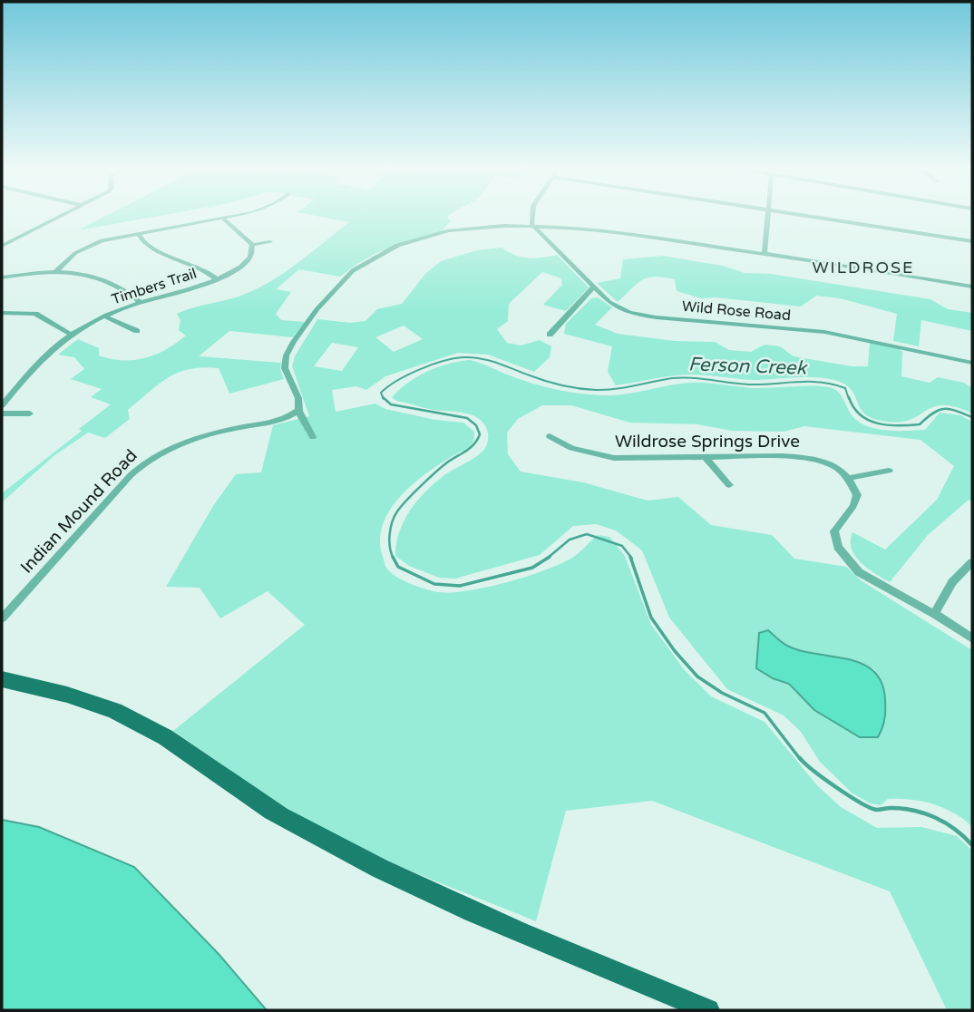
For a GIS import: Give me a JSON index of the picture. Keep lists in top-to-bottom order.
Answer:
{
  "streets": {
    "street": [
      "Timbers Trail",
      "Wild Rose Road",
      "Wildrose Springs Drive",
      "Indian Mound Road"
    ]
  },
  "districts": ["WILDROSE"],
  "water": ["Ferson Creek"]
}
